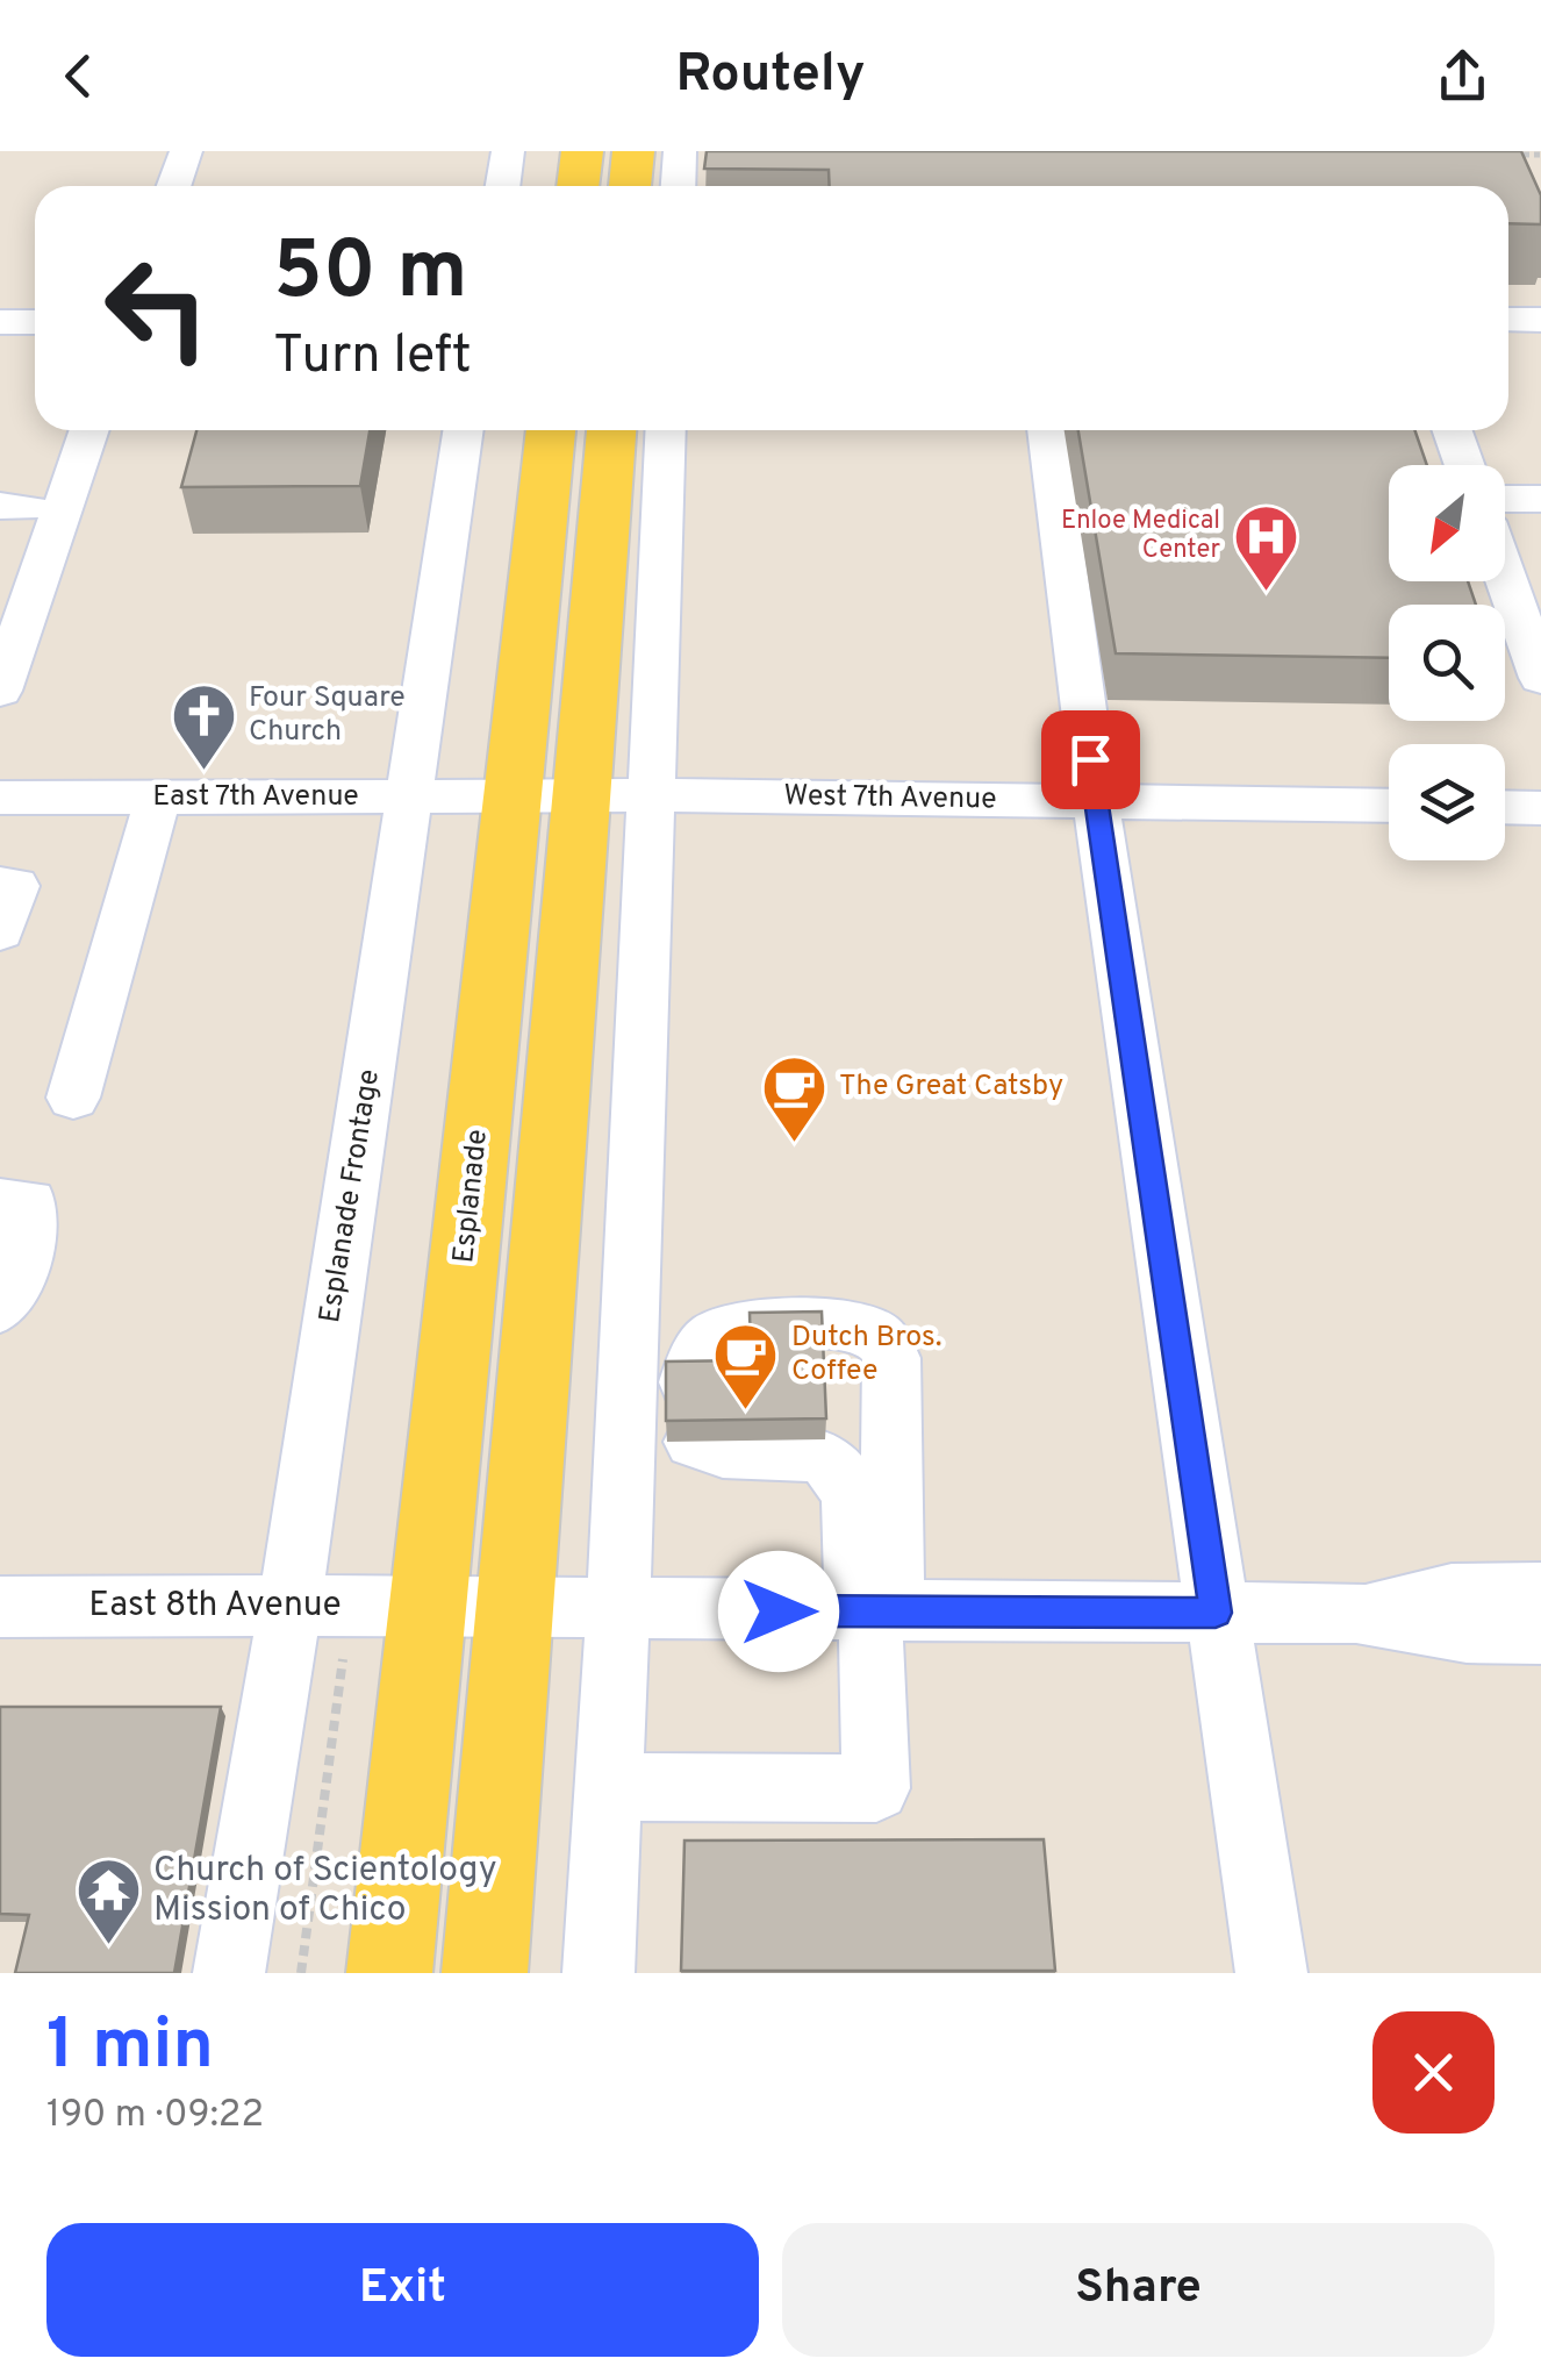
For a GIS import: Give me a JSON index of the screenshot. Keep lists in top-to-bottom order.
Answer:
{
  "streets": {
    "main road": ["Esplanade"],
    "street": [
      "East 7th Avenue",
      "West 7th Avenue",
      "Esplanade Frontage",
      "East 8th Avenue"
    ]
  },
  "crossings": [
    ["East 7th Avenue", "West 7th Avenue"],
    ["East 7th Avenue", "Esplanade Frontage"],
    ["East 7th Avenue", "Esplanade"],
    ["West 7th Avenue", "Esplanade"],
    ["Esplanade Frontage", "East 8th Avenue"],
    ["Esplanade", "East 8th Avenue"]
  ],
  "places": {
    "hospital": ["Enloe Medical Center"],
    "church": ["Four Square Church"],
    "cafe": ["The Great Catsby", "Dutch Bros. Coffee"],
    "temple": ["Church of Scientology Mission of Chico"]
  },
  "north": "bottom left",
  "page": {
    "header": "Routely",
    "turn": ["50 m", "Turn left"],
    "heading": ["1 min", "190 m · 09:22"],
    "buttons": ["Exit", "Share"]
  }
}
